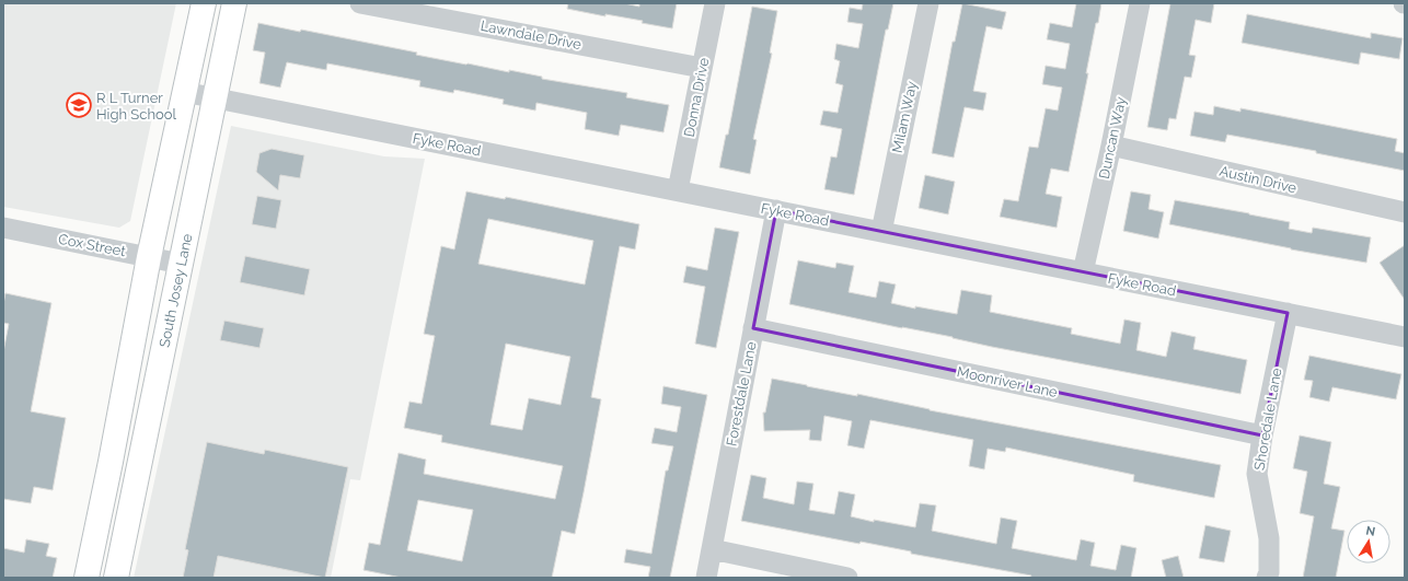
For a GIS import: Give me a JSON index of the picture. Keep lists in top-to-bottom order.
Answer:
{
  "streets": {
    "main road": ["South Josey Lane"],
    "street": [
      "Lawndale Drive",
      "Donna Drive",
      "Milam Way",
      "Duncan Way",
      "Fyke Road",
      "Austin Drive",
      "Cox Street",
      "Moonriver Lane",
      "Forestdale Lane",
      "Shoredale Lane"
    ]
  },
  "crossings": [
    ["Lawndale Drive", "Donna Drive"],
    ["Donna Drive", "Fyke Road"],
    ["Milam Way", "Fyke Road"],
    ["Duncan Way", "Fyke Road"],
    ["Duncan Way", "Austin Drive"],
    ["Fyke Road", "South Josey Lane"],
    ["Fyke Road", "Forestdale Lane"],
    ["Fyke Road", "Shoredale Lane"],
    ["Cox Street", "South Josey Lane"],
    ["Moonriver Lane", "Forestdale Lane"],
    ["Moonriver Lane", "Shoredale Lane"]
  ],
  "places": {
    "school or university": ["R L Turner High School"]
  },
  "north": "top"
}
